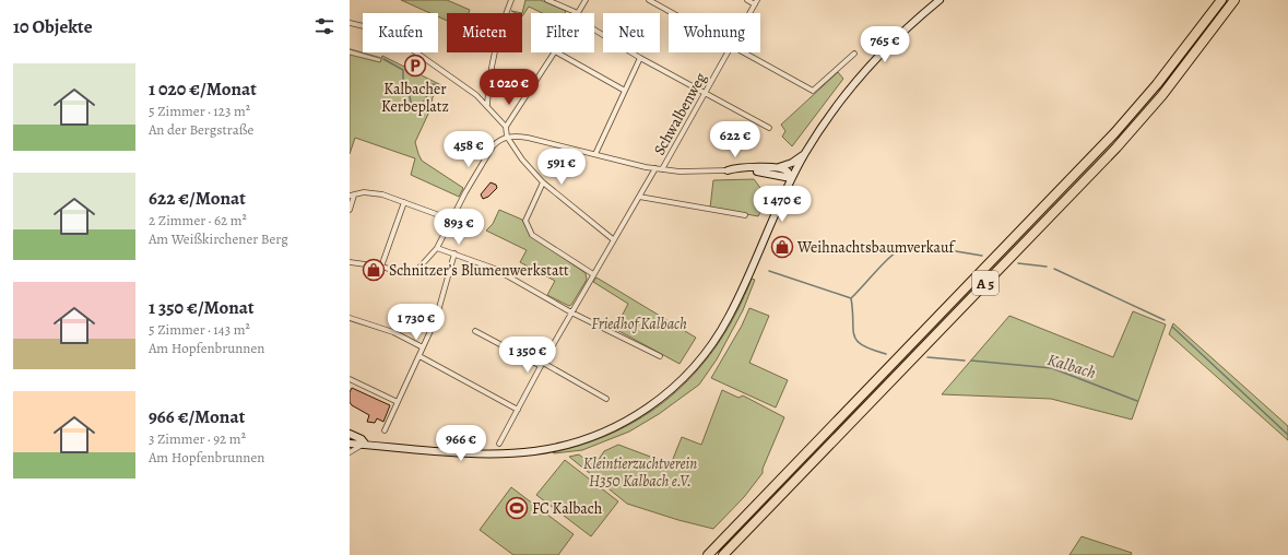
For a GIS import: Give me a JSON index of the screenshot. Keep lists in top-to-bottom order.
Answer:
{
  "streets": {
    "highway": ["A 5"],
    "street": ["Schwalbenweg"]
  },
  "water": ["Kalbach"],
  "parks": ["Friedhof Kalbach", "Kleintierzuchtverein H350 Kalbach e.V."],
  "places": {
    "parking": ["Kalbacher Kerbeplatz"],
    "shop": ["Weihnachtsbaumverkauf", "Schnitzer’s Blumenwerkstatt"],
    "sports": ["FC Kalbach"]
  },
  "page": {
    "heading": "10 Objekte",
    "chip": [
      "Kaufen",
      "Mieten",
      "Filter",
      "Neu",
      "Wohnung"
    ],
    "price": [
      "765 €",
      "1 020 €",
      "622 €",
      "458 €",
      "591 €",
      "1 470 €",
      "893 €",
      "1 730 €",
      "1 350 €",
      "966 €"
    ],
    "list": [
      {
        "name": "1 020 €/Monat",
        "note": "5 Zimmer · 123 m² · An der Bergstraße"
      },
      {
        "name": "622 €/Monat",
        "note": "2 Zimmer · 62 m² · Am Weißkirchener Berg"
      },
      {
        "name": "1 350 €/Monat",
        "note": "5 Zimmer · 143 m² · Am Hopfenbrunnen"
      },
      {
        "name": "966 €/Monat",
        "note": "3 Zimmer · 92 m² · Am Hopfenbrunnen"
      }
    ]
  }
}
